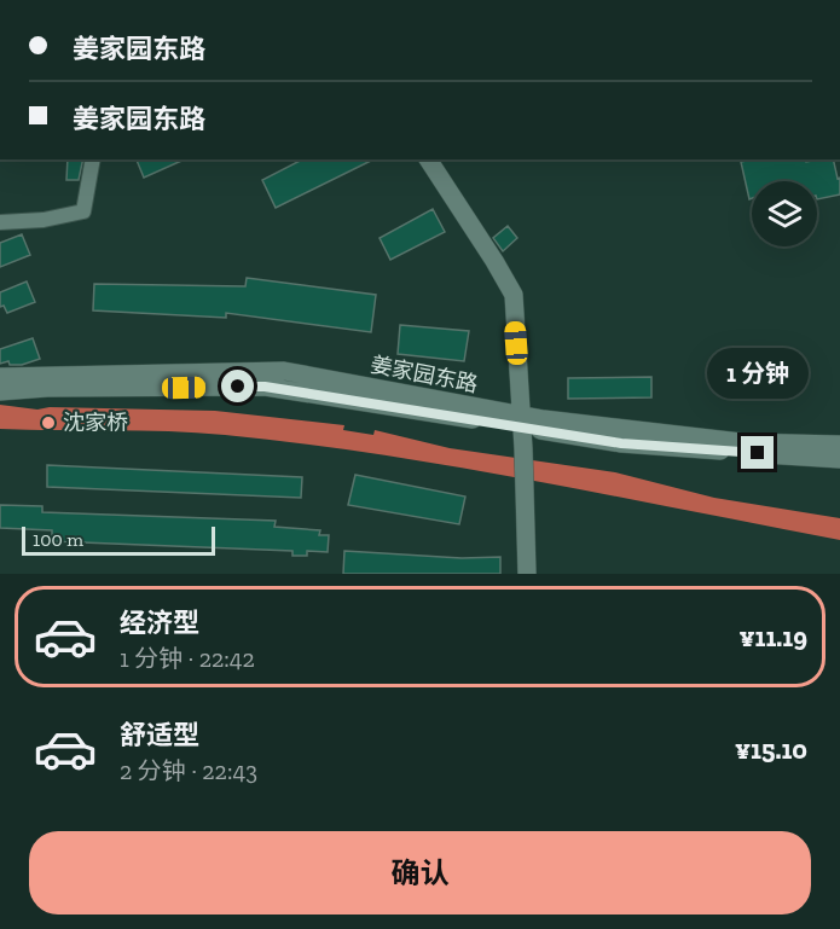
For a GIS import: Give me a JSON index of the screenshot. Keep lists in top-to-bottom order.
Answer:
{
  "streets": {
    "main road": ["姜家园东路"]
  },
  "places": ["沈家桥"],
  "scale_bar": "100 m",
  "page": {
    "banner": ["姜家园东路", "姜家园东路"],
    "bubble": "1 分钟",
    "scale": "100 m",
    "list": [
      {
        "name": "经济型",
        "note": "1 分钟 · 22:42",
        "value": "¥11.19"
      },
      {
        "name": "舒适型",
        "note": "2 分钟 · 22:43",
        "value": "¥15.10"
      }
    ],
    "buttons": "确认"
  }
}
